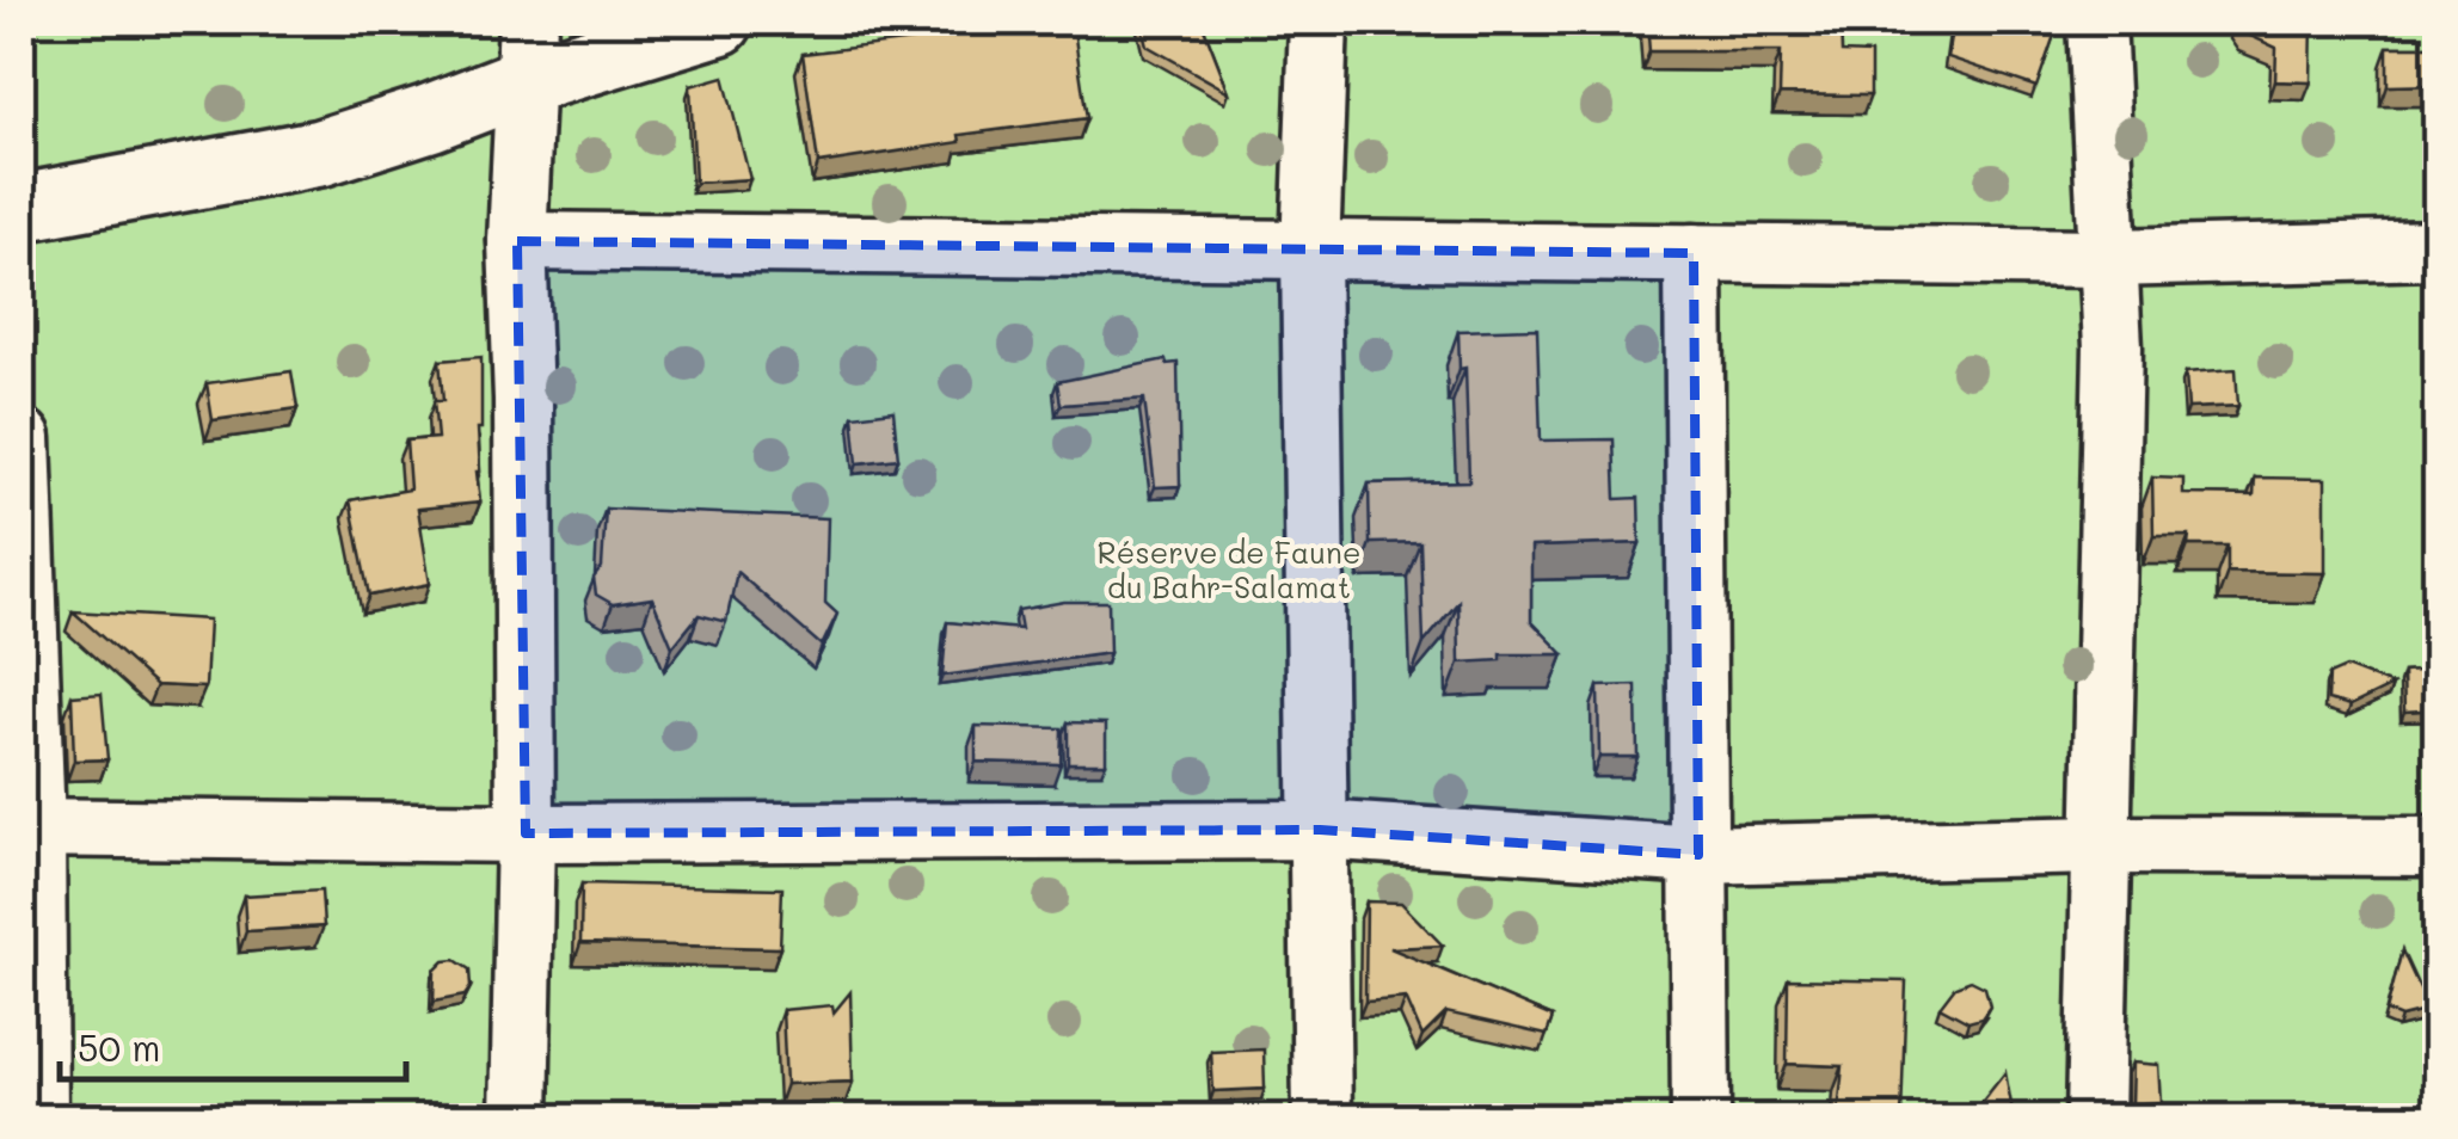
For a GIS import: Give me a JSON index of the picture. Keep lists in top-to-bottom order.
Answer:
{
  "parks": ["Réserve de Faune du Bahr-Salamat"],
  "scale_bar": "50 m"
}
